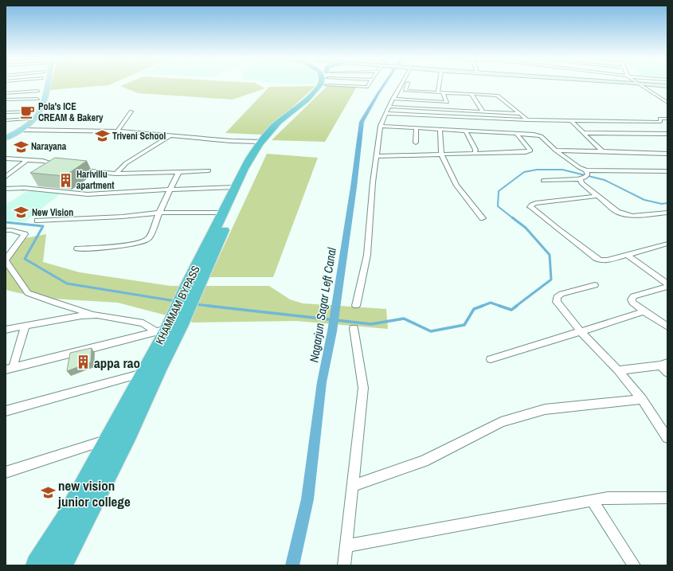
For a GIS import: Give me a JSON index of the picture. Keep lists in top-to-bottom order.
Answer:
{
  "streets": {
    "highway": ["KHAMMAM BYPASS"]
  },
  "water": ["Nagarjun Sagar Left Canal"],
  "places": {
    "cafe": ["Pola's ICE CREAM & Bakery"],
    "school or university": [
      "Triveni School",
      "Narayana",
      "New Vision",
      "new vision junior college"
    ],
    "building": ["Harivillu apartment", "appa rao"]
  }
}
